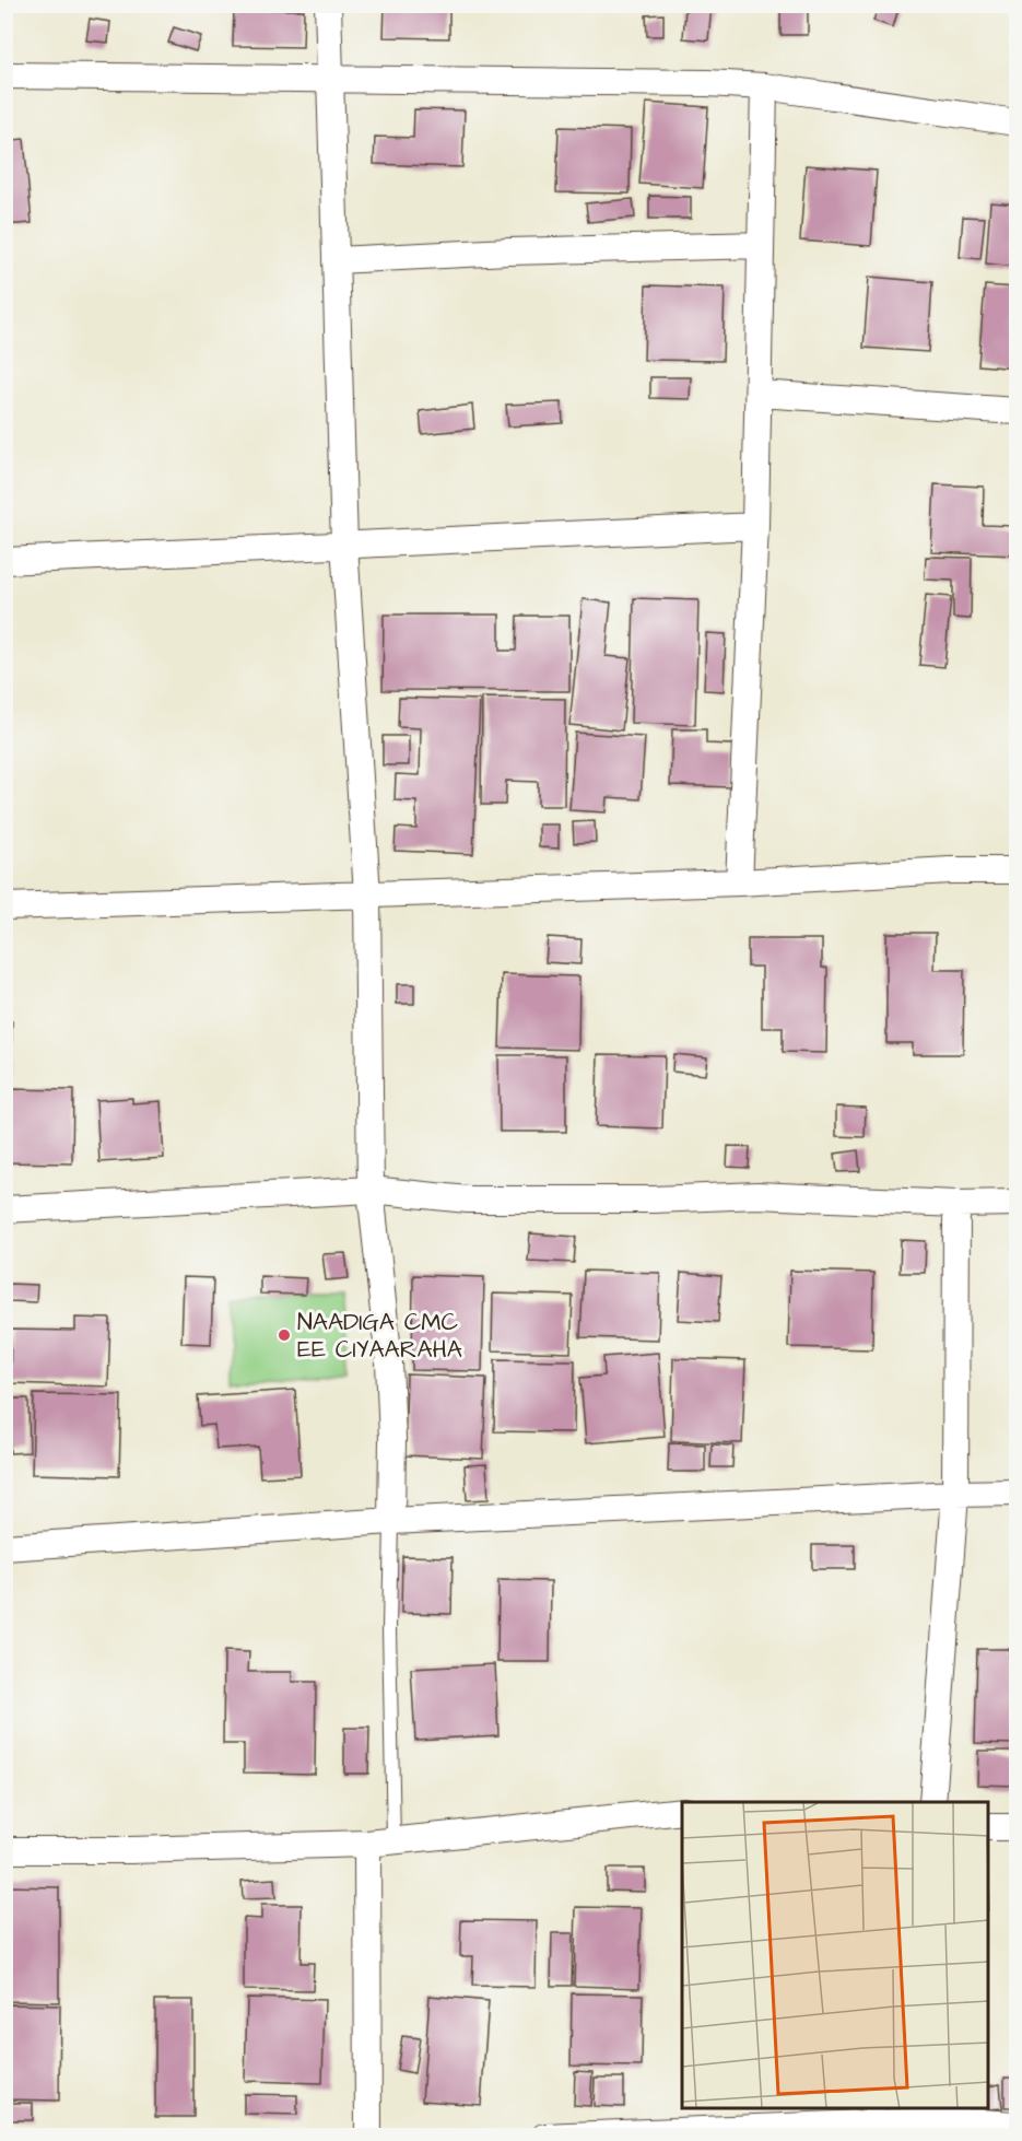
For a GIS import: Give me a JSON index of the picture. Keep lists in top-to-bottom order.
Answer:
{
  "places": ["NAADIGA CMC EE CIYAARAHA"]
}
